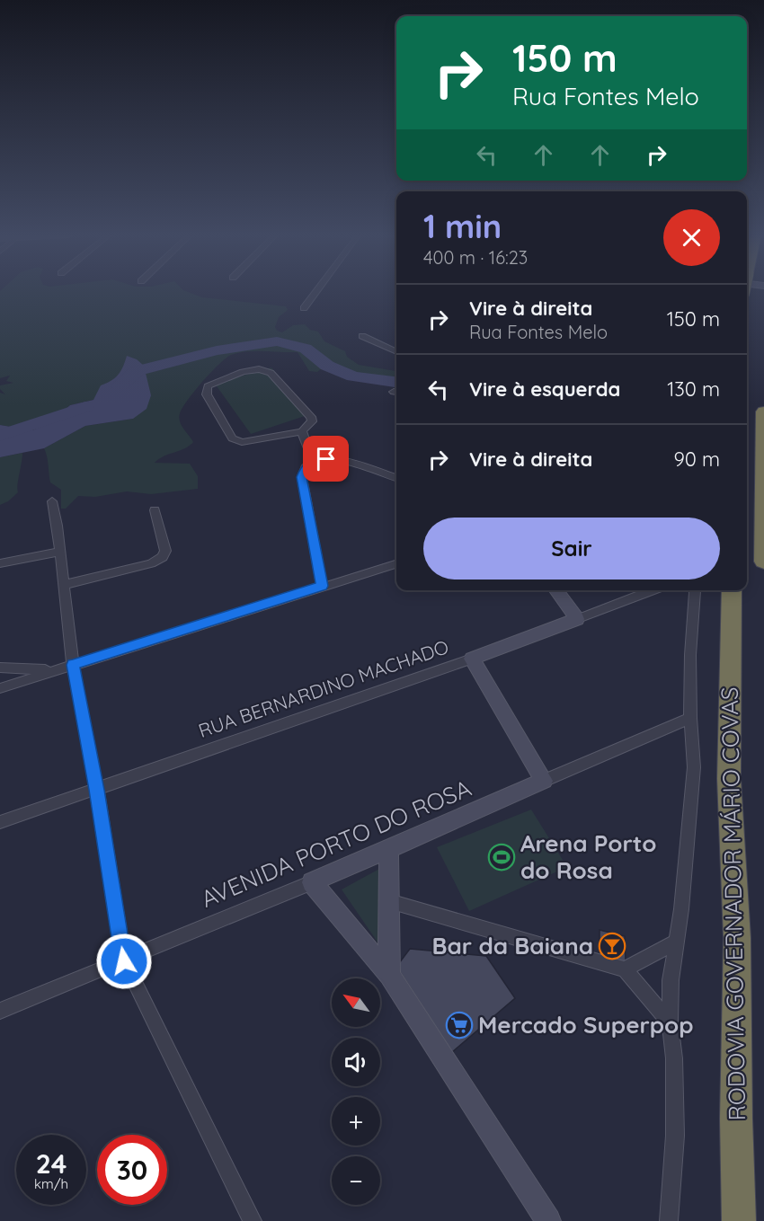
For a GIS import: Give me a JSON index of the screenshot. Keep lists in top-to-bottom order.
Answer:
{
  "streets": {
    "highway": ["RODOVIA GOVERNADOR MÁRIO COVAS"],
    "main road": ["RUA BERNARDINO MACHADO", "AVENIDA PORTO DO ROSA"]
  },
  "places": {
    "sports": ["Arena Porto do Rosa"],
    "bar": ["Bar da Baiana"],
    "supermarket": ["Mercado Superpop"]
  },
  "north": "top left",
  "page": {
    "turn": ["150 m", "Rua Fontes Melo"],
    "heading": ["1 min", "400 m · 16:23"],
    "list": [
      {
        "name": "Vire à direita",
        "note": "Rua Fontes Melo",
        "value": "150 m"
      },
      {
        "name": "Vire à esquerda",
        "value": "130 m"
      },
      {
        "name": "Vire à direita",
        "value": "90 m"
      }
    ],
    "buttons": "Sair",
    "map_buttons": ["+", "−"],
    "speed": "24 km/h",
    "limit": "30"
  }
}
